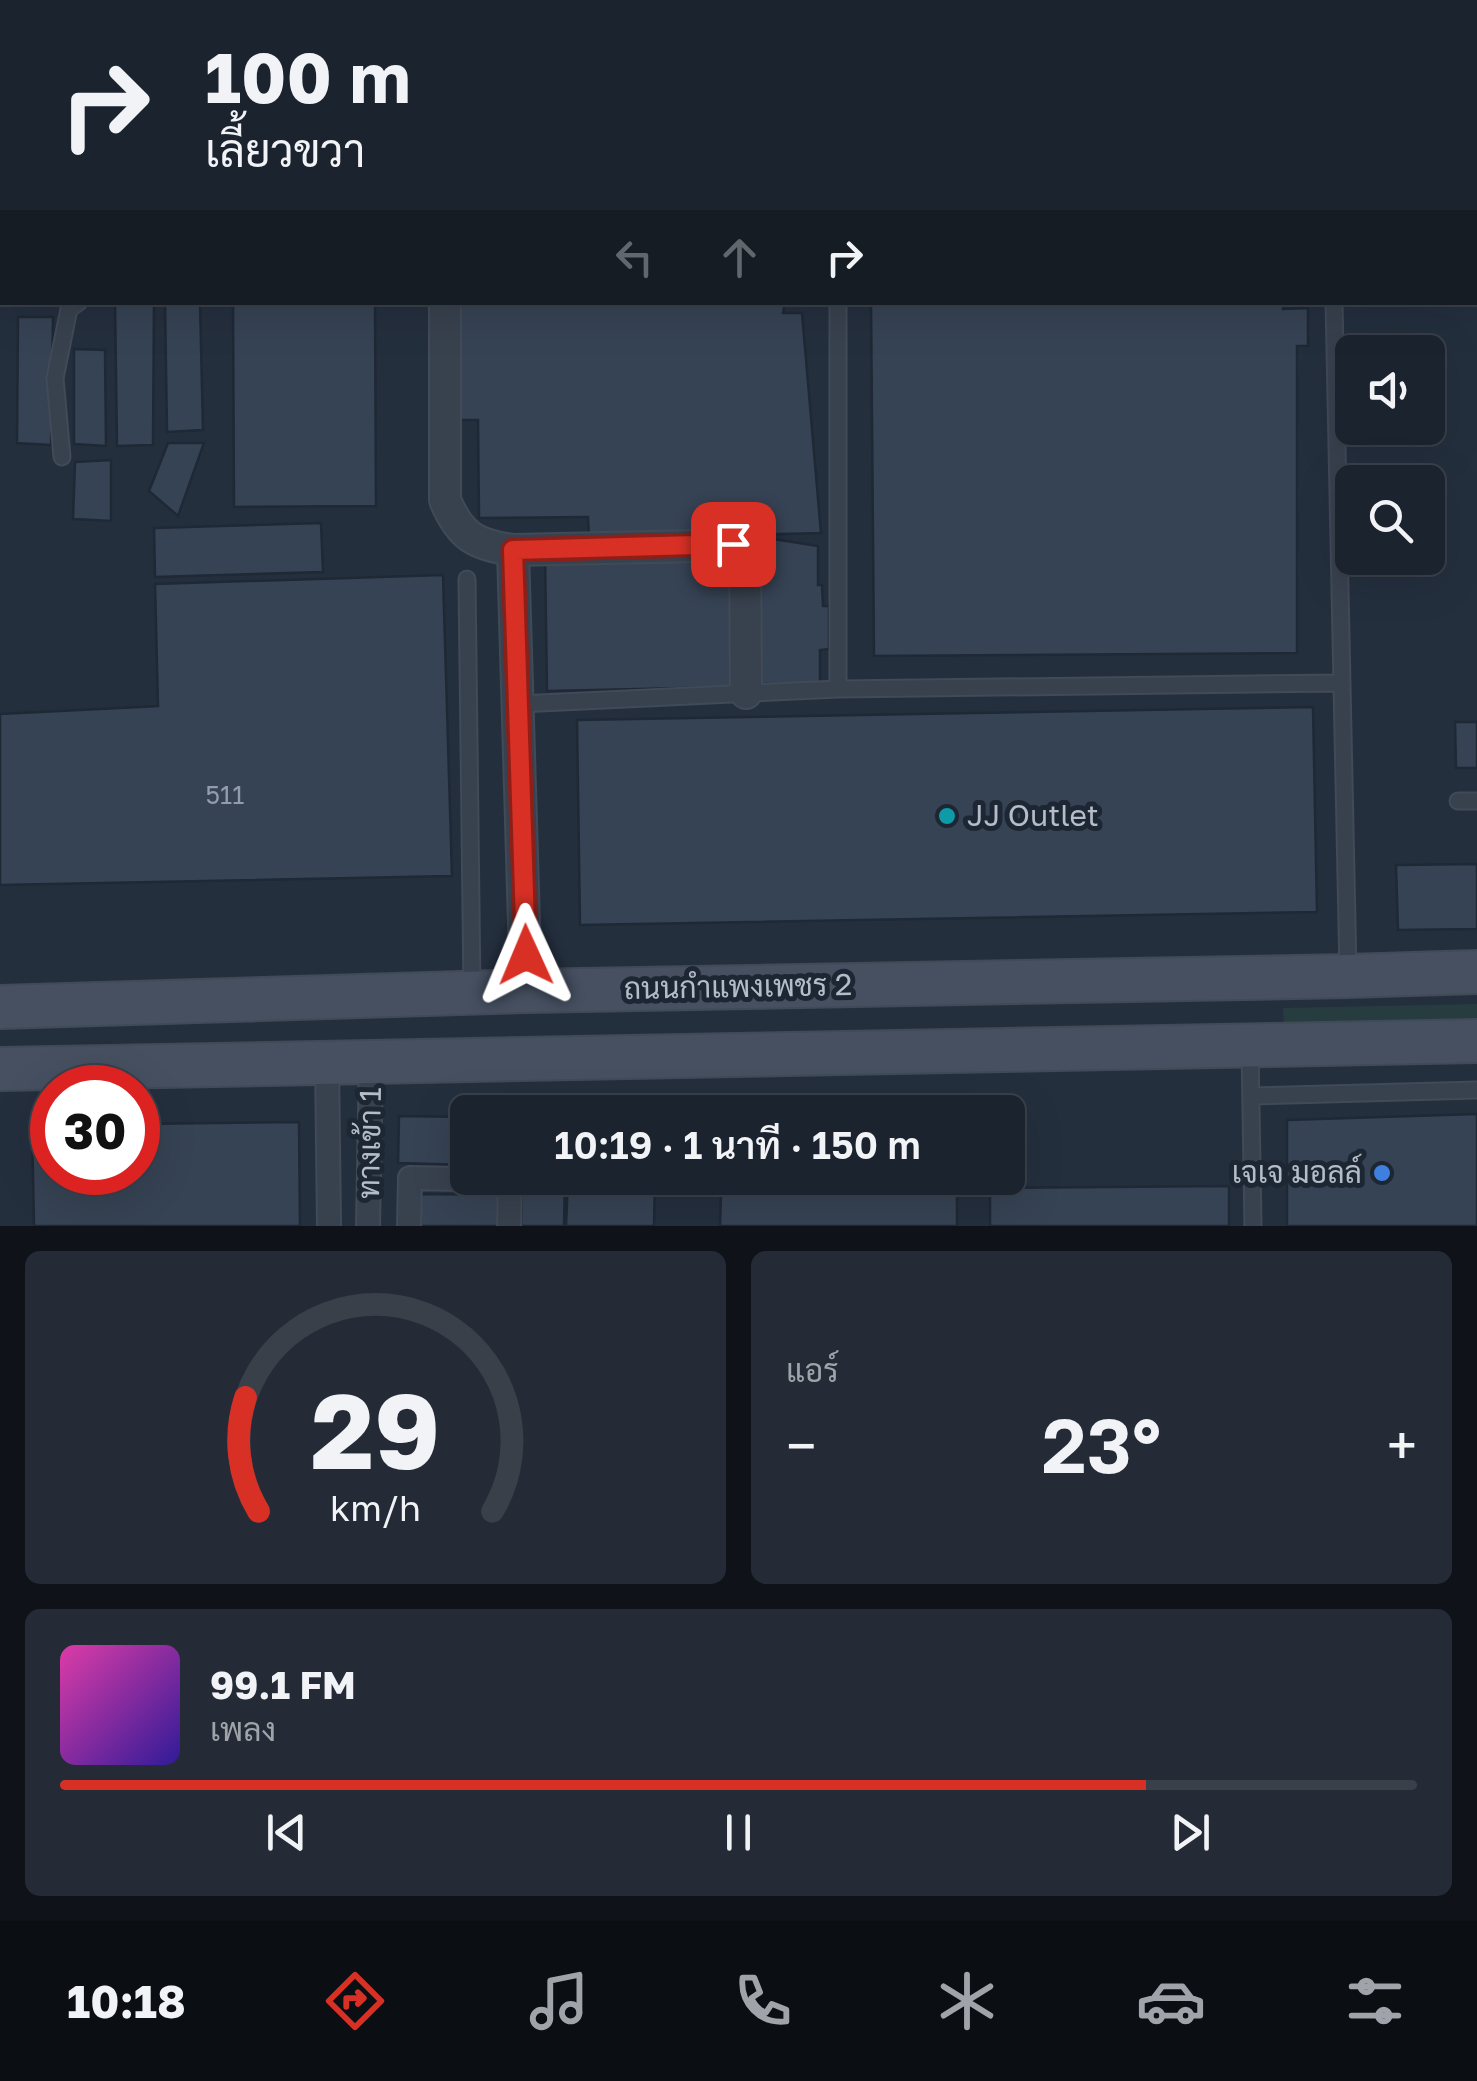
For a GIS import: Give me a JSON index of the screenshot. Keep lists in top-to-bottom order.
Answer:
{
  "streets": {
    "main road": ["ถนนกำแพงเพชร 2"],
    "street": ["ทางเข้า 1"]
  },
  "places": ["JJ Outlet", "เจเจ มอลล์"],
  "house_numbers": ["511"],
  "page": {
    "turn": ["100 m", "เลี้ยวขวา"],
    "limit": "30",
    "trip": "10:19 · 1 นาที · 150 m",
    "tile": "แอร์",
    "heat": ["−", "23°", "+"],
    "song": ["99.1 FM", "เพลง"],
    "tabs": "10:18",
    "gauge": ["29", "km/h"]
  }
}
